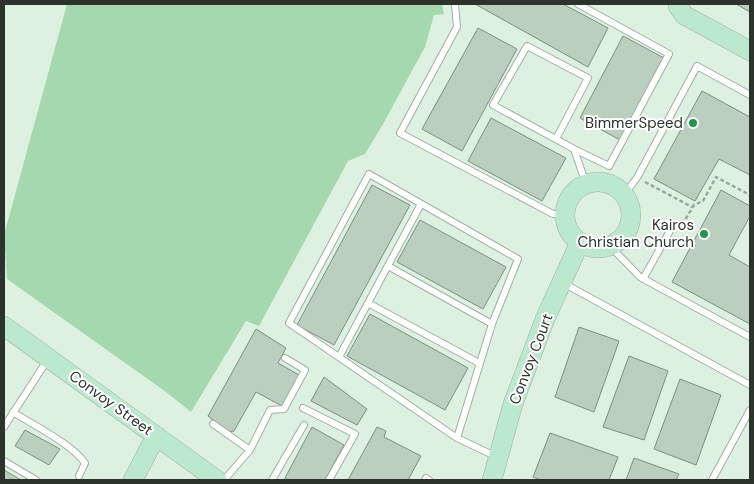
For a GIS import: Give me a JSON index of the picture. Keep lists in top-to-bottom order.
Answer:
{
  "streets": {
    "street": ["Convoy Court", "Convoy Street"]
  },
  "places": ["BimmerSpeed", "Kairos Christian Church"]
}
